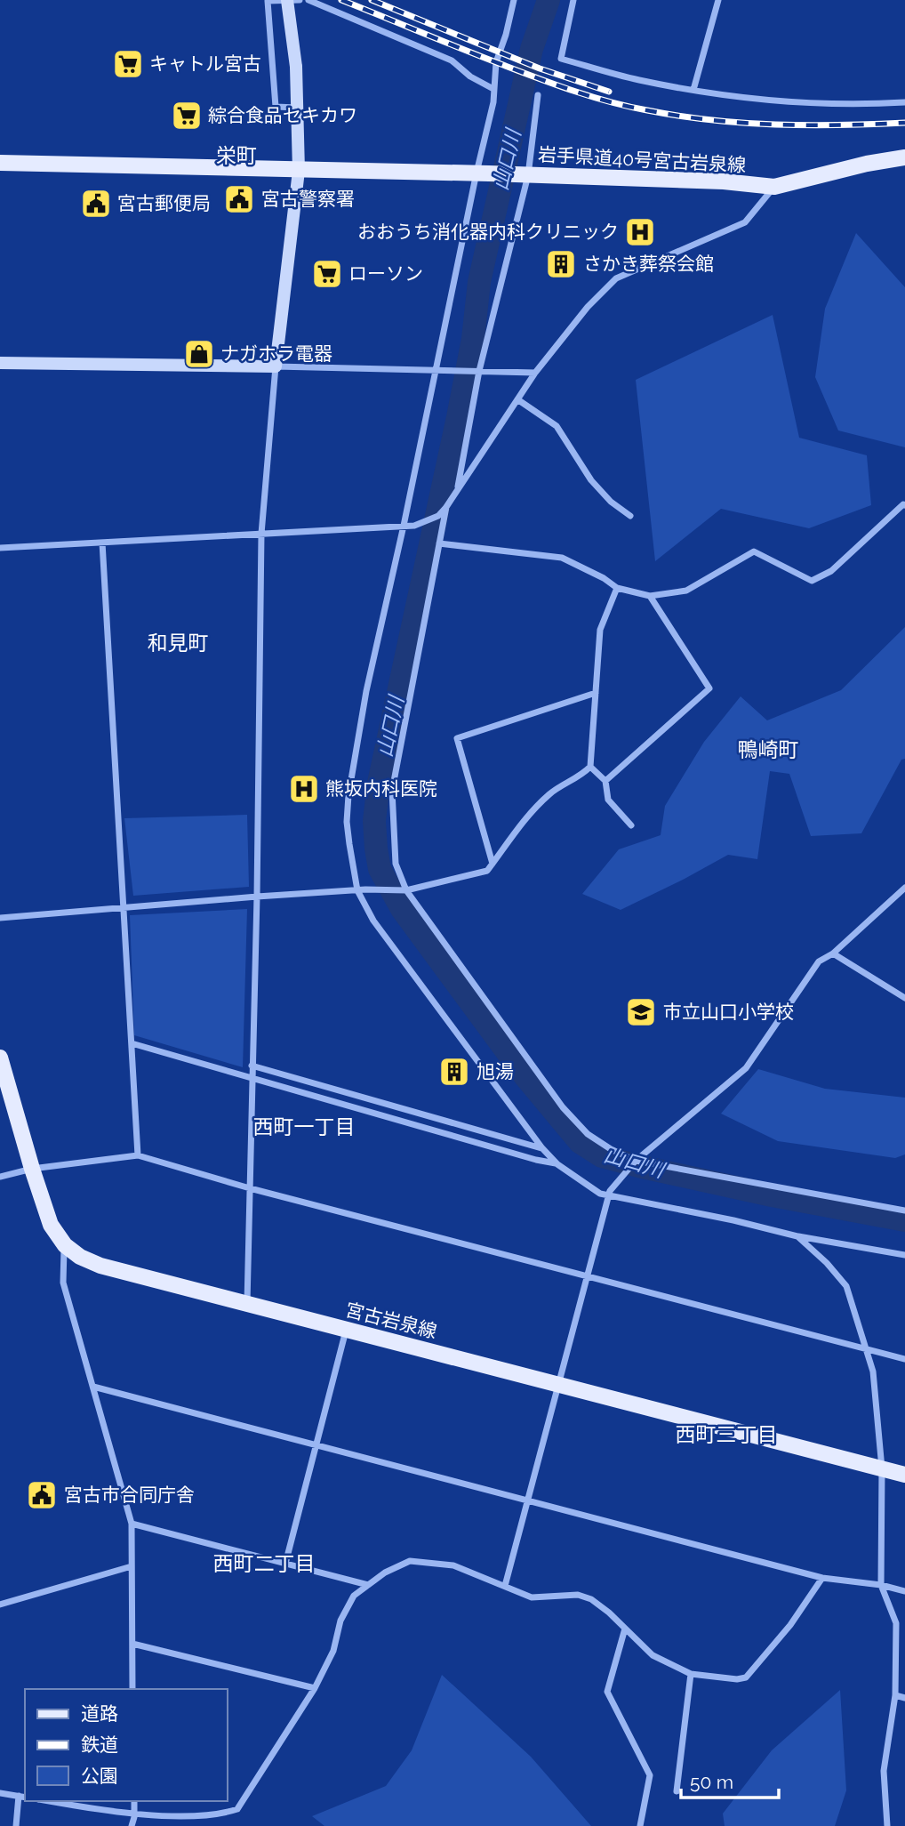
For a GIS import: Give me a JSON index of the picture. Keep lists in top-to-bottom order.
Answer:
{
  "streets": {
    "main road": ["岩手県道40号宮古岩泉線", "宮古岩泉線"]
  },
  "districts": [
    "栄町",
    "和見町",
    "鴨崎町",
    "西町一丁目",
    "西町三丁目",
    "西町二丁目"
  ],
  "water": ["山口川"],
  "places": {
    "supermarket": ["キャトル宮古", "綜合食品セキカワ", "ローソン"],
    "public building": ["宮古警察署", "宮古郵便局", "宮古市合同庁舎"],
    "hospital": ["おおうち消化器内科クリニック", "熊坂内科医院"],
    "building": ["さかき葬祭会館", "旭湯"],
    "shop": ["ナガホラ電器"],
    "school or university": ["市立山口小学校"]
  },
  "legend": ["道路", "鉄道", "公園"],
  "scale_bar": "50 m"
}
